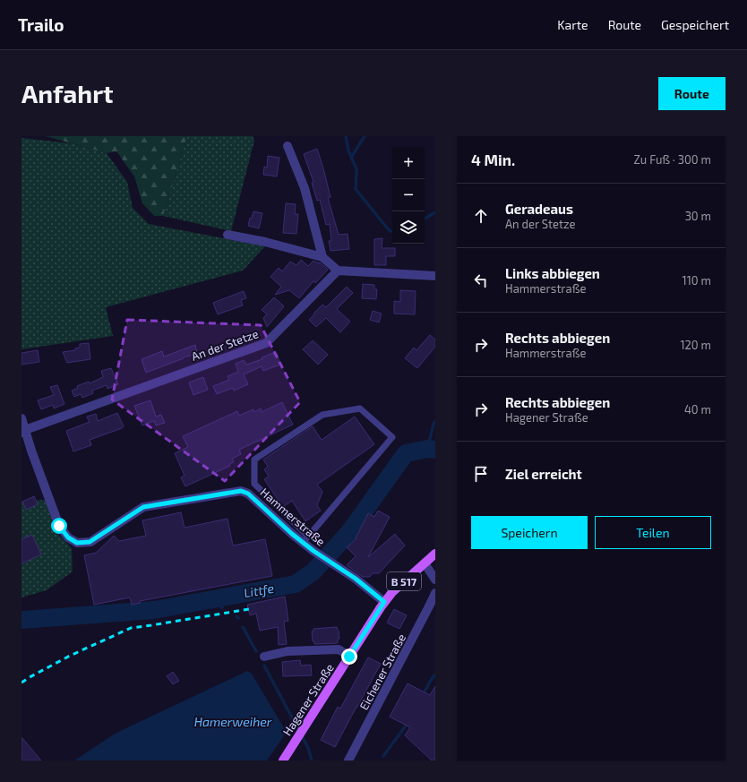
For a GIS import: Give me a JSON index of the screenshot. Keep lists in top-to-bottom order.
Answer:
{
  "streets": {
    "main road": ["B 517", "Hagener Straße"],
    "street": ["An der Stetze", "Hammerstraße", "Eichener Straße"]
  },
  "crossings": [
    ["An der Stetze", "Hammerstraße"],
    ["Hammerstraße", "Hagener Straße"]
  ],
  "water": ["Littfe", "Hamerweiher"],
  "page": {
    "header": "Trailo",
    "nav": ["Karte", "Route", "Gespeichert"],
    "buttons": [
      "Route",
      ["Speichern", "Teilen"]
    ],
    "title": "Anfahrt",
    "heading": ["4 Min.", "Zu Fuß · 300 m"],
    "map_buttons": ["+", "−"],
    "list": [
      ["Geradeaus", "An der Stetze", "30 m"],
      ["Links abbiegen", "Hammerstraße", "110 m"],
      ["Rechts abbiegen", "Hammerstraße", "120 m"],
      ["Rechts abbiegen", "Hagener Straße", "40 m"],
      "Ziel erreicht"
    ]
  }
}
